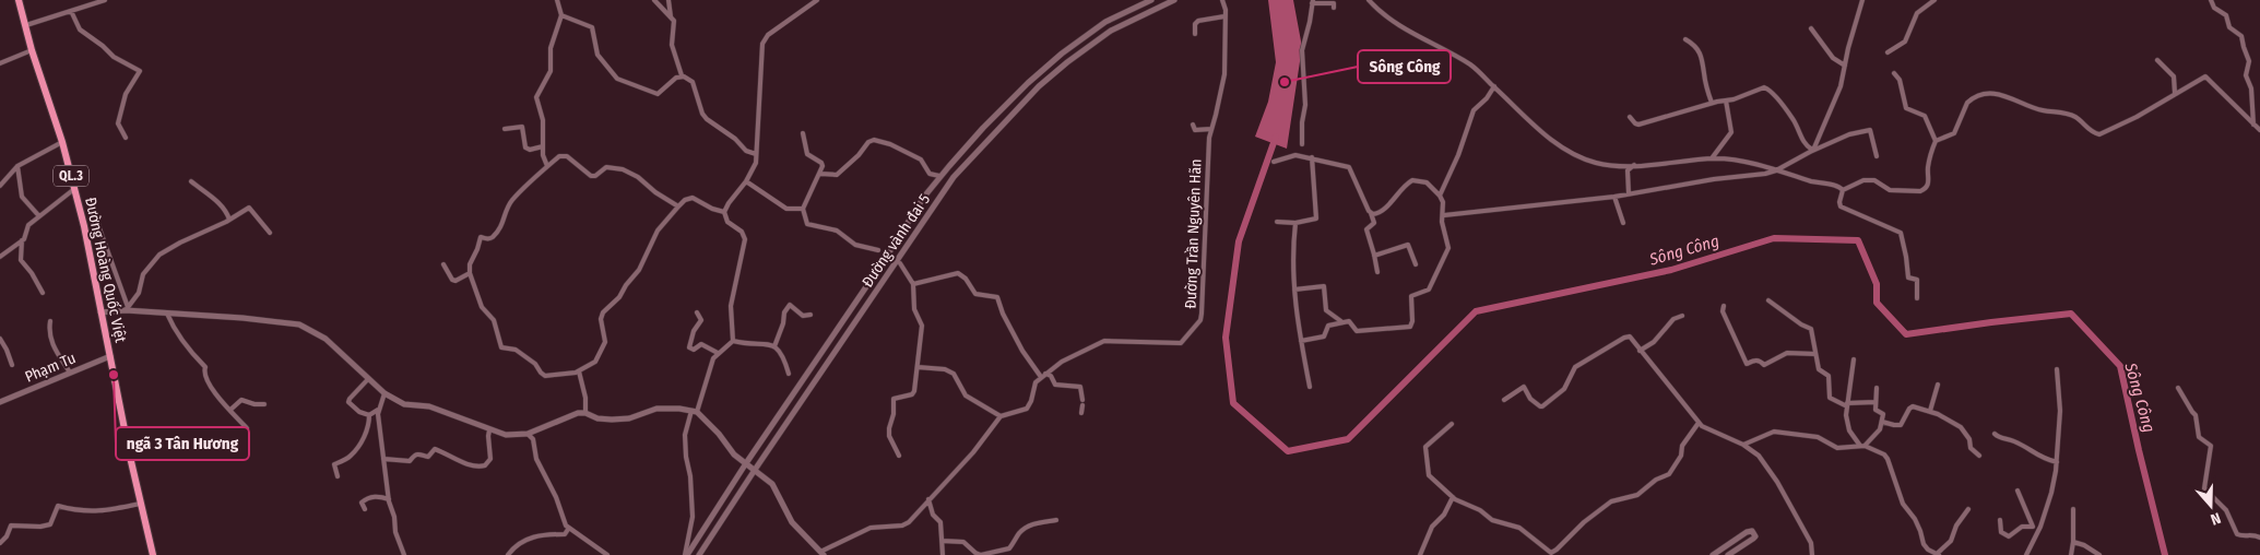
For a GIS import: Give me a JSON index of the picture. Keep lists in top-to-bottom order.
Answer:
{
  "streets": {
    "highway": ["QL.3", "Đường Hoàng Quốc Việt"],
    "main road": ["Đường vành đai 5", "Phạm Tu"],
    "street": ["Đường Trần Nguyên Hãn"]
  },
  "crossings": [
    ["QL.3", "Đường Hoàng Quốc Việt"],
    ["QL.3", "Phạm Tu"],
    ["Đường Hoàng Quốc Việt", "Phạm Tu"]
  ],
  "water": ["Sông Công"],
  "places": ["Sông Công", "ngã 3 Tân Hương"],
  "north": "bottom"
}
